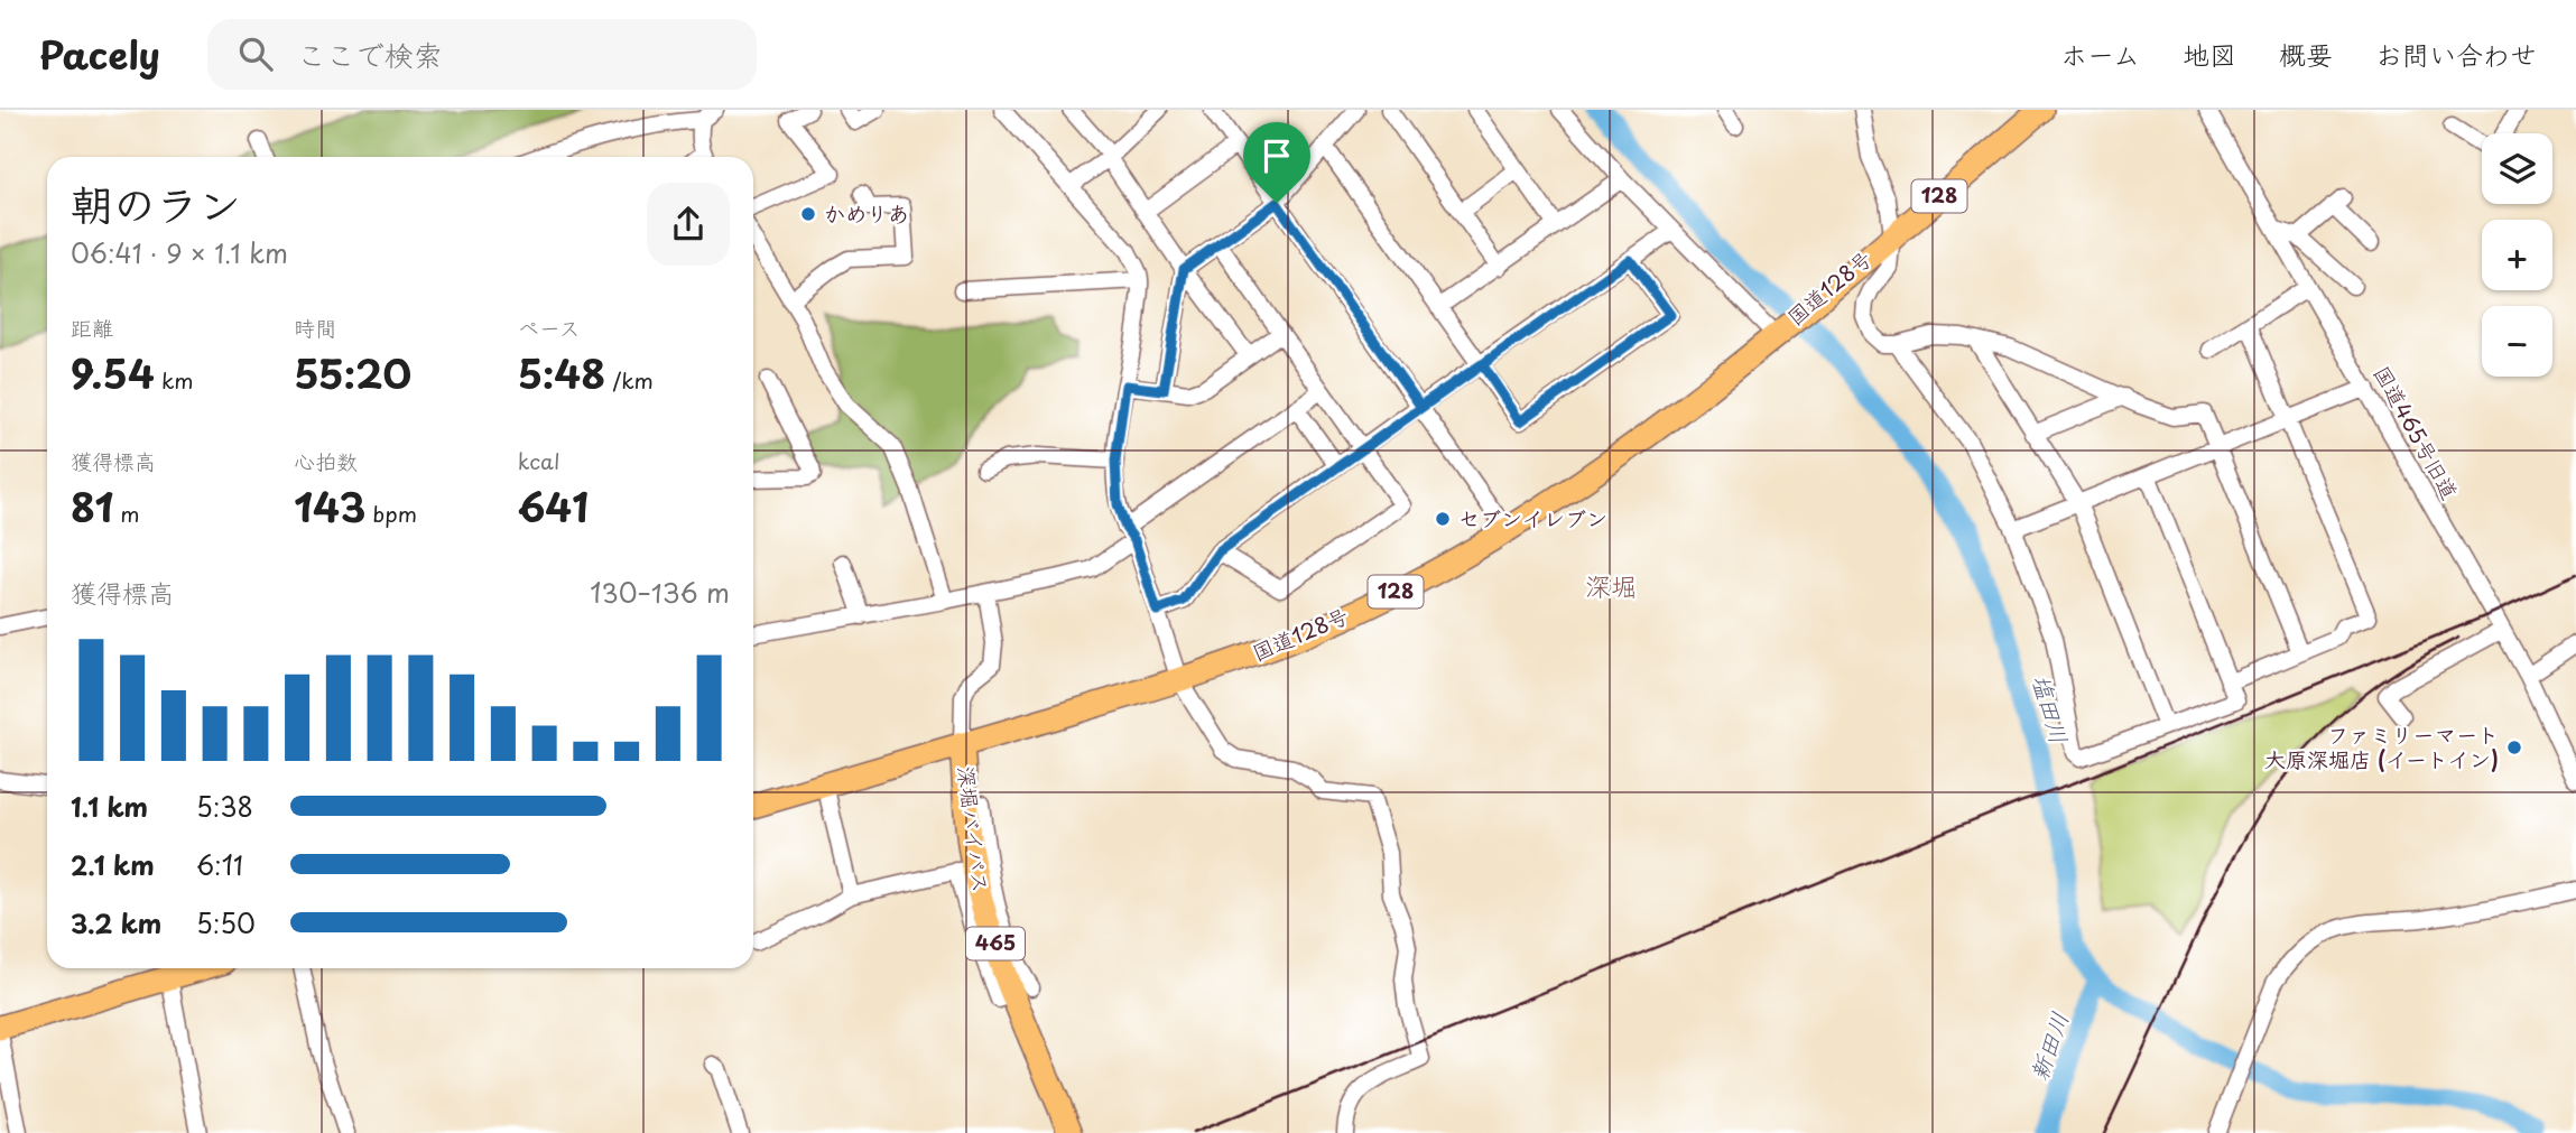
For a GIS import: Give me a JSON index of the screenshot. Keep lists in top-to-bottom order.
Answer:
{
  "streets": {
    "highway": [
      "128",
      "国道128号",
      "深堀バイパス",
      "465"
    ],
    "street": ["国道465号旧道"]
  },
  "crossings": [
    ["国道128号", "深堀バイパス"]
  ],
  "districts": ["深堀"],
  "water": ["塩田川", "新田川"],
  "places": ["かめりあ", "セブンイレブン", "ファミリーマート 大原深堀店 (イートイン)"],
  "page": {
    "header": "Pacely",
    "search": "ここで検索",
    "nav": [
      "ホーム",
      "地図",
      "概要",
      "お問い合わせ"
    ],
    "map_buttons": ["+", "−"],
    "heading": ["朝のラン", "06:41 · 9 × 1.1 km"],
    "stats": [
      ["距離", "9.54 km"],
      ["時間", "55:20"],
      ["ペース", "5:48 /km"],
      ["獲得標高", "81 m"],
      ["心拍数", "143 bpm"],
      ["kcal", "641"]
    ],
    "chart": ["獲得標高", "130–136 m"],
    "list": [
      {
        "name": "1.1 km",
        "note": "5:38"
      },
      {
        "name": "2.1 km",
        "note": "6:11"
      },
      {
        "name": "3.2 km",
        "note": "5:50"
      }
    ]
  }
}
